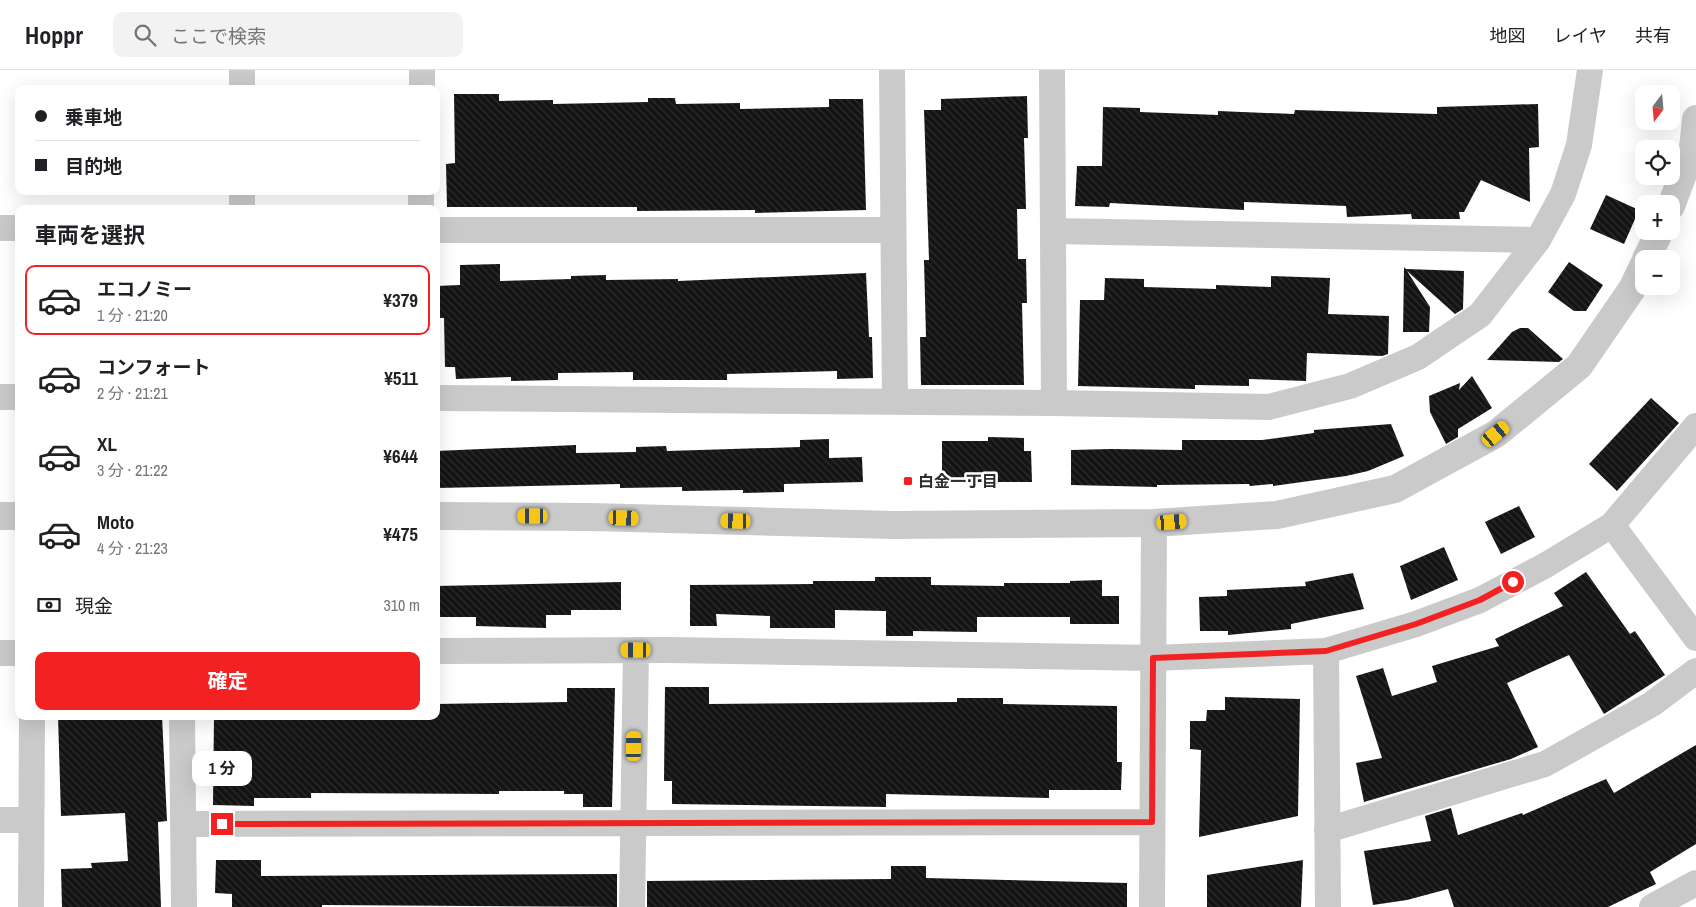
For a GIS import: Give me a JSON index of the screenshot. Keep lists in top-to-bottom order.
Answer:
{
  "places": {
    "transit": ["白金一丁目"]
  },
  "north": "bottom",
  "page": {
    "header": "Hoppr",
    "search": "ここで検索",
    "nav": ["地図", "レイヤ", "共有"],
    "map_buttons": ["+", "−"],
    "banner": ["乗車地", "目的地"],
    "heading": "車両を選択",
    "list": [
      {
        "name": "エコノミー",
        "note": "1 分 · 21:20",
        "value": "¥379"
      },
      {
        "name": "コンフォート",
        "note": "2 分 · 21:21",
        "value": "¥511"
      },
      {
        "name": "XL",
        "note": "3 分 · 21:22",
        "value": "¥644"
      },
      {
        "name": "Moto",
        "note": "4 分 · 21:23",
        "value": "¥475"
      }
    ],
    "pay": ["現金", "310 m"],
    "buttons": "確定",
    "bubble": "1 分"
  }
}
